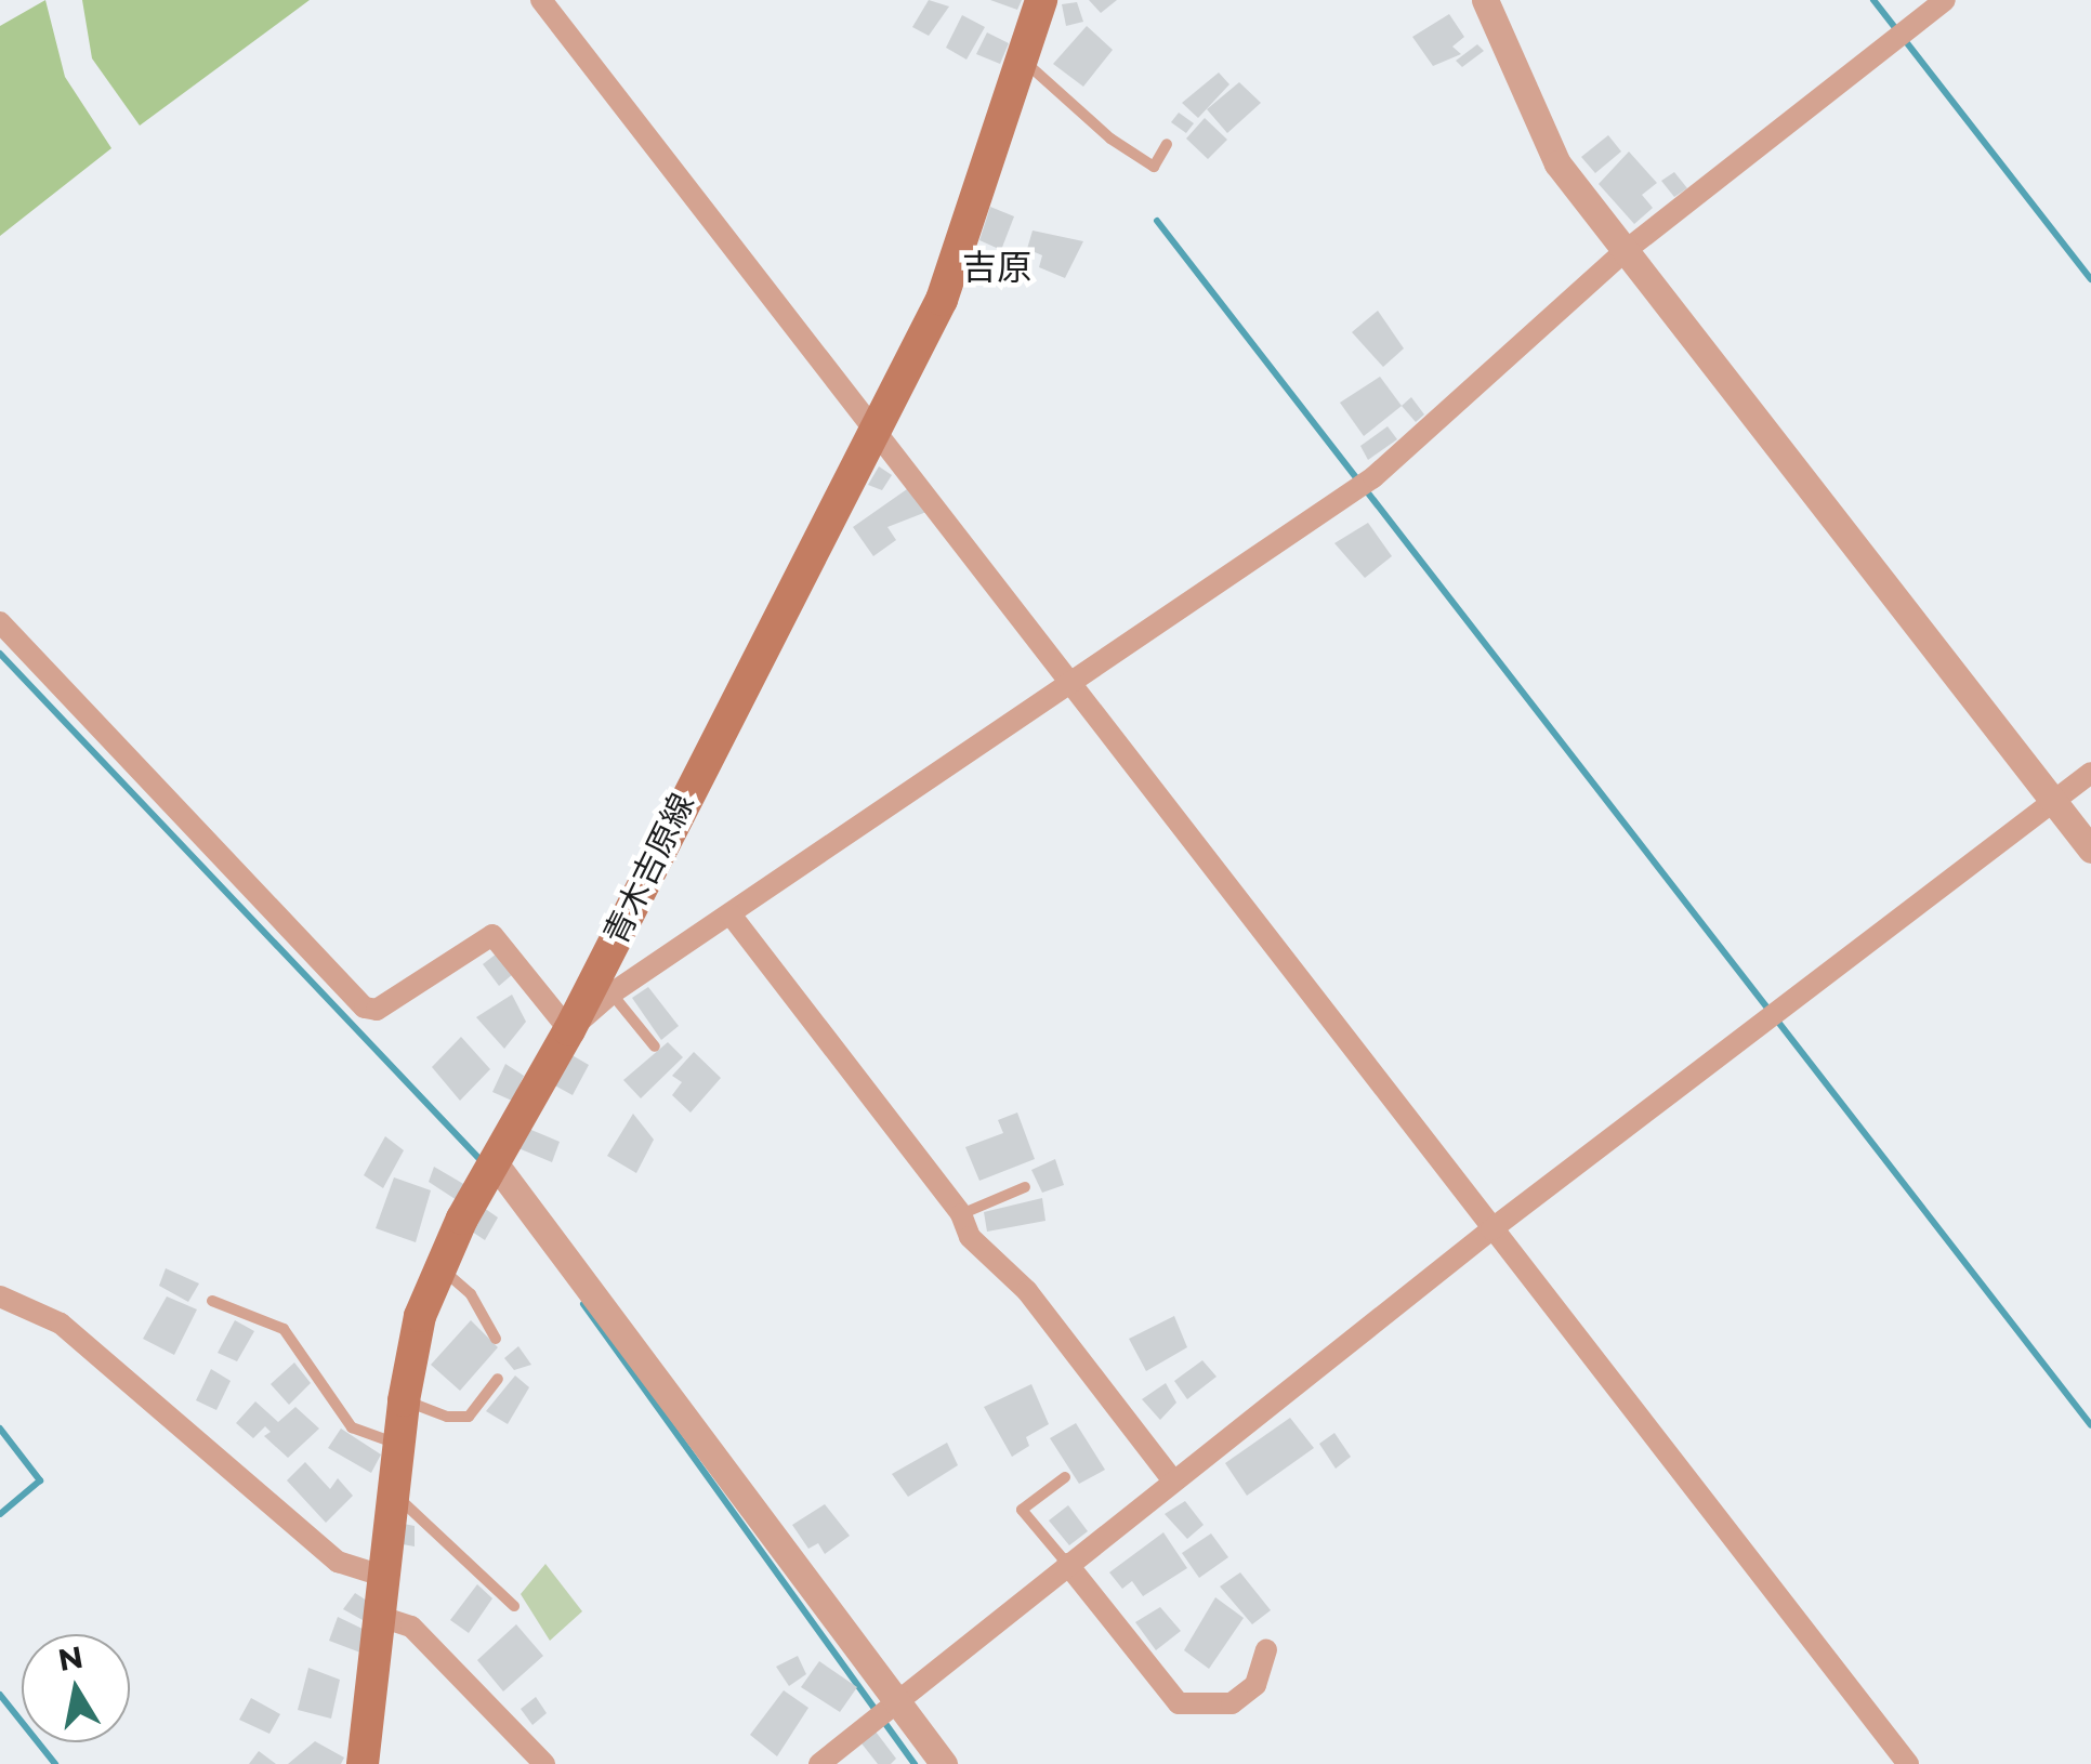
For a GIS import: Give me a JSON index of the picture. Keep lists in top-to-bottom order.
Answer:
{
  "streets": {
    "main road": ["青木吉原線"]
  },
  "districts": ["吉原"],
  "north": "top"
}
